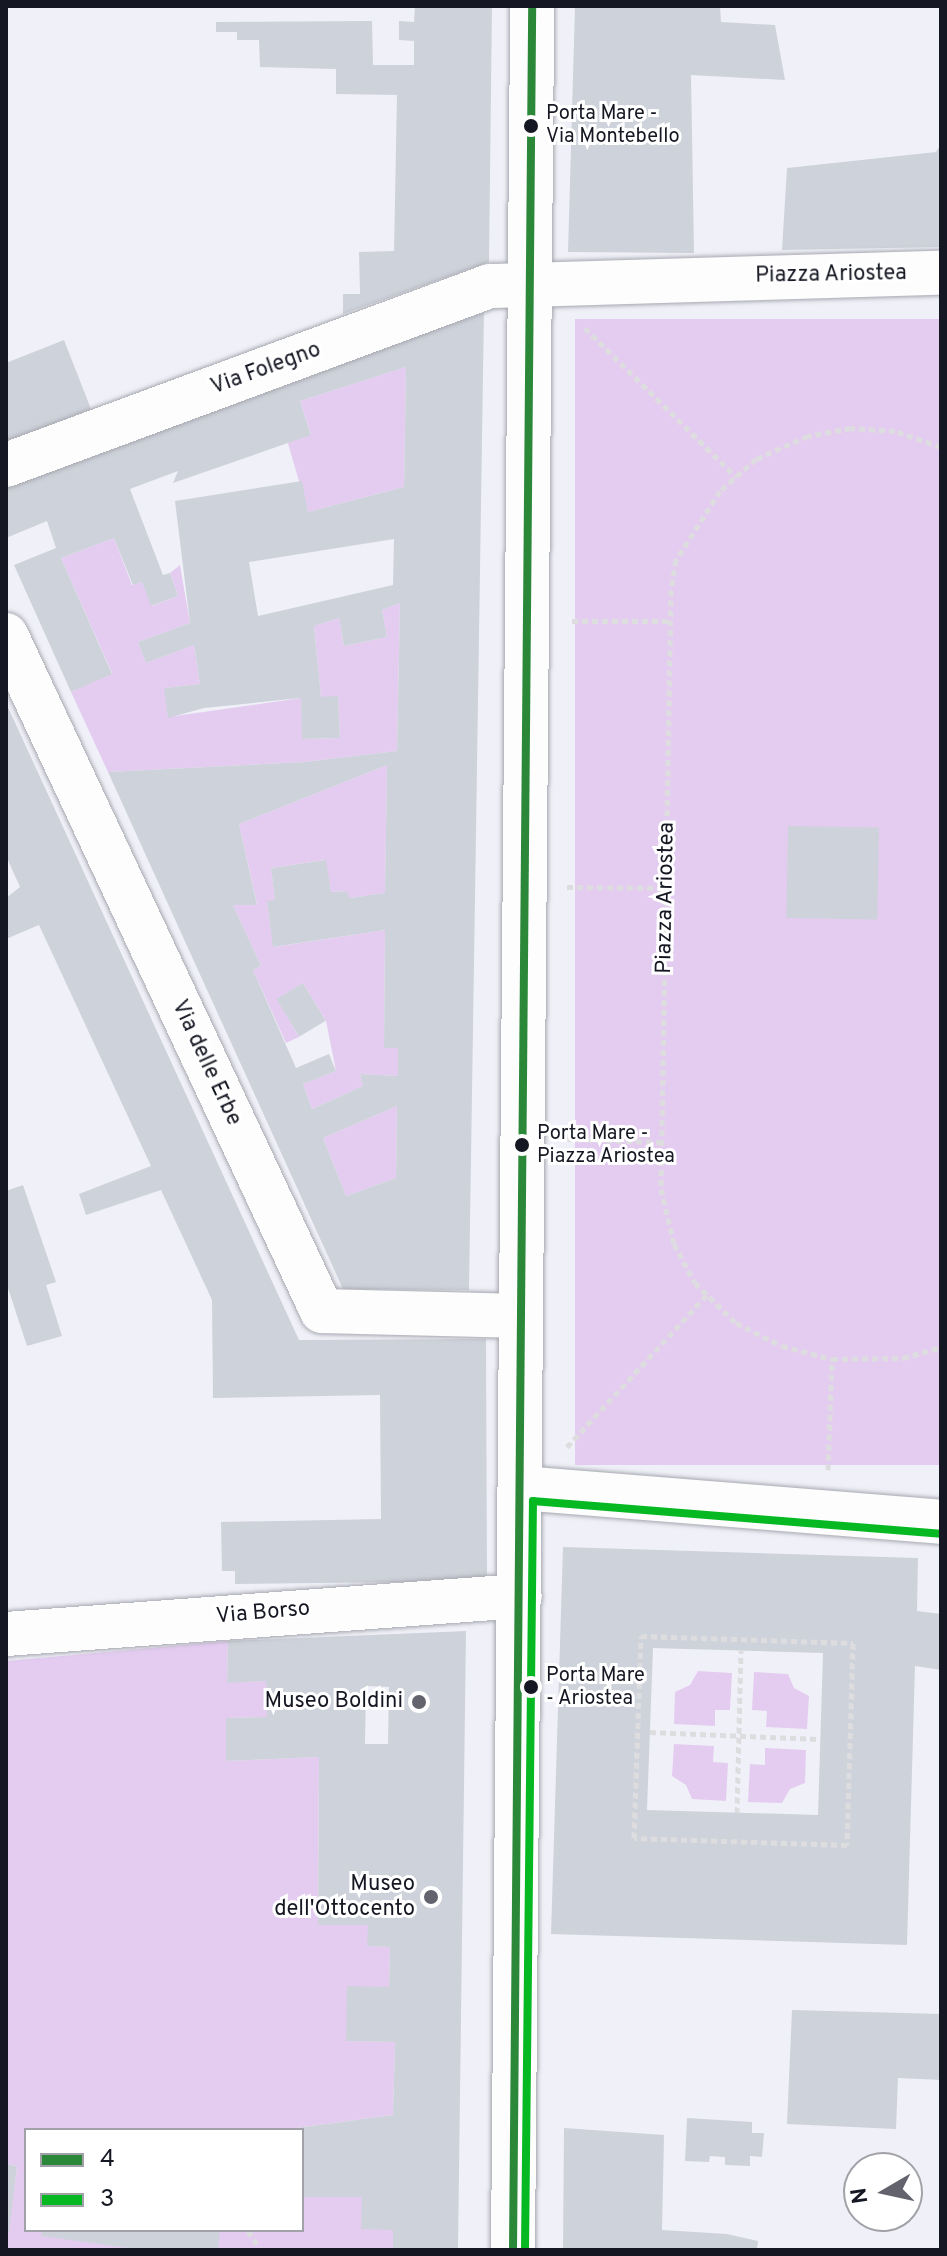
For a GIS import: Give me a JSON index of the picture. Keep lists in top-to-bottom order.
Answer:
{
  "streets": {
    "street": [
      "Piazza Ariostea",
      "Via Folegno",
      "Via delle Erbe",
      "Via Borso"
    ]
  },
  "crossings": [
    ["Piazza Ariostea", "Via Folegno"]
  ],
  "places": [
    "Porta Mare - Via Montebello",
    "Porta Mare - Piazza Ariostea",
    "Porta Mare - Ariostea",
    "Museo Boldini",
    "Museo dell'Ottocento"
  ],
  "lines": ["transit line 4", "transit line 3"],
  "legend": ["4", "3"],
  "north": "left"
}
